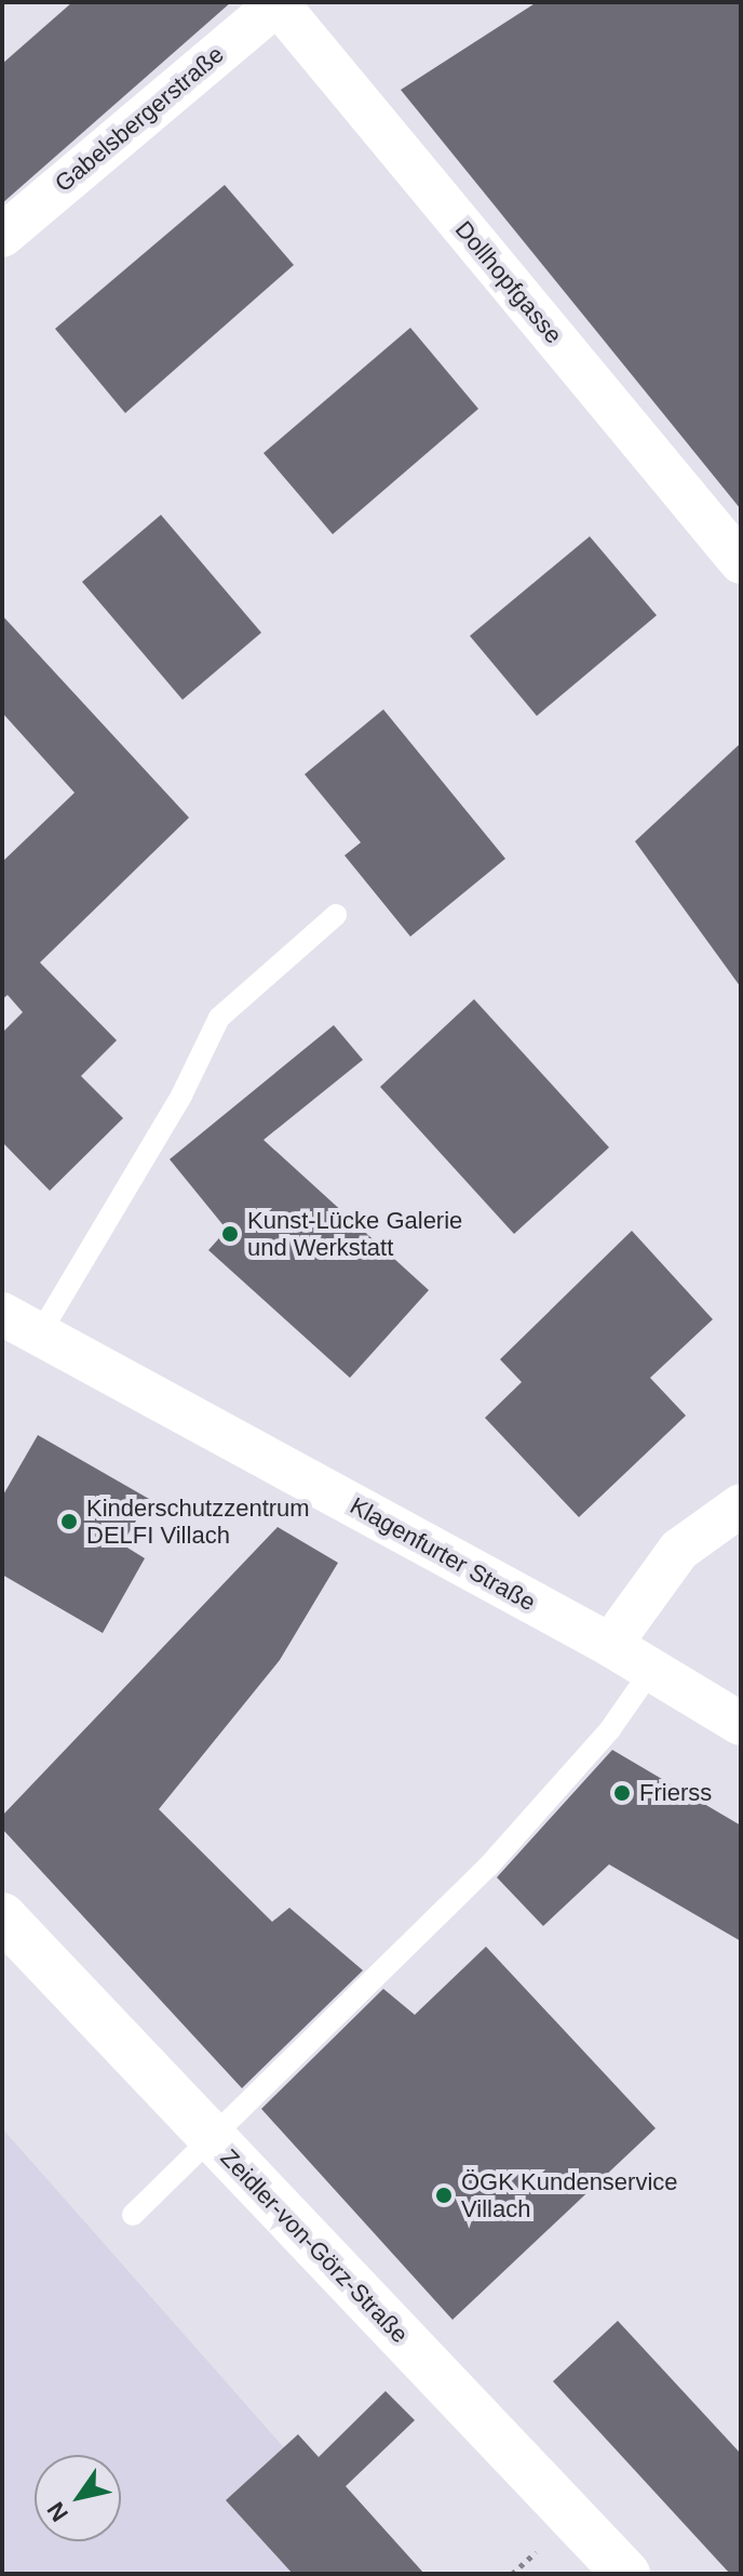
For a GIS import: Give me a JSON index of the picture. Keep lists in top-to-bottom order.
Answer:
{
  "streets": {
    "street": [
      "Gabelsbergerstraße",
      "Dollhopfgasse",
      "Klagenfurter Straße",
      "Zeidler-von-Görz-Straße"
    ]
  },
  "crossings": [
    ["Gabelsbergerstraße", "Dollhopfgasse"]
  ],
  "places": [
    "Kunst-Lücke Galerie und Werkstatt",
    "Kinderschutzzentrum DELFI Villach",
    "Frierss",
    "ÖGK Kundenservice Villach"
  ],
  "north": "bottom left"
}
